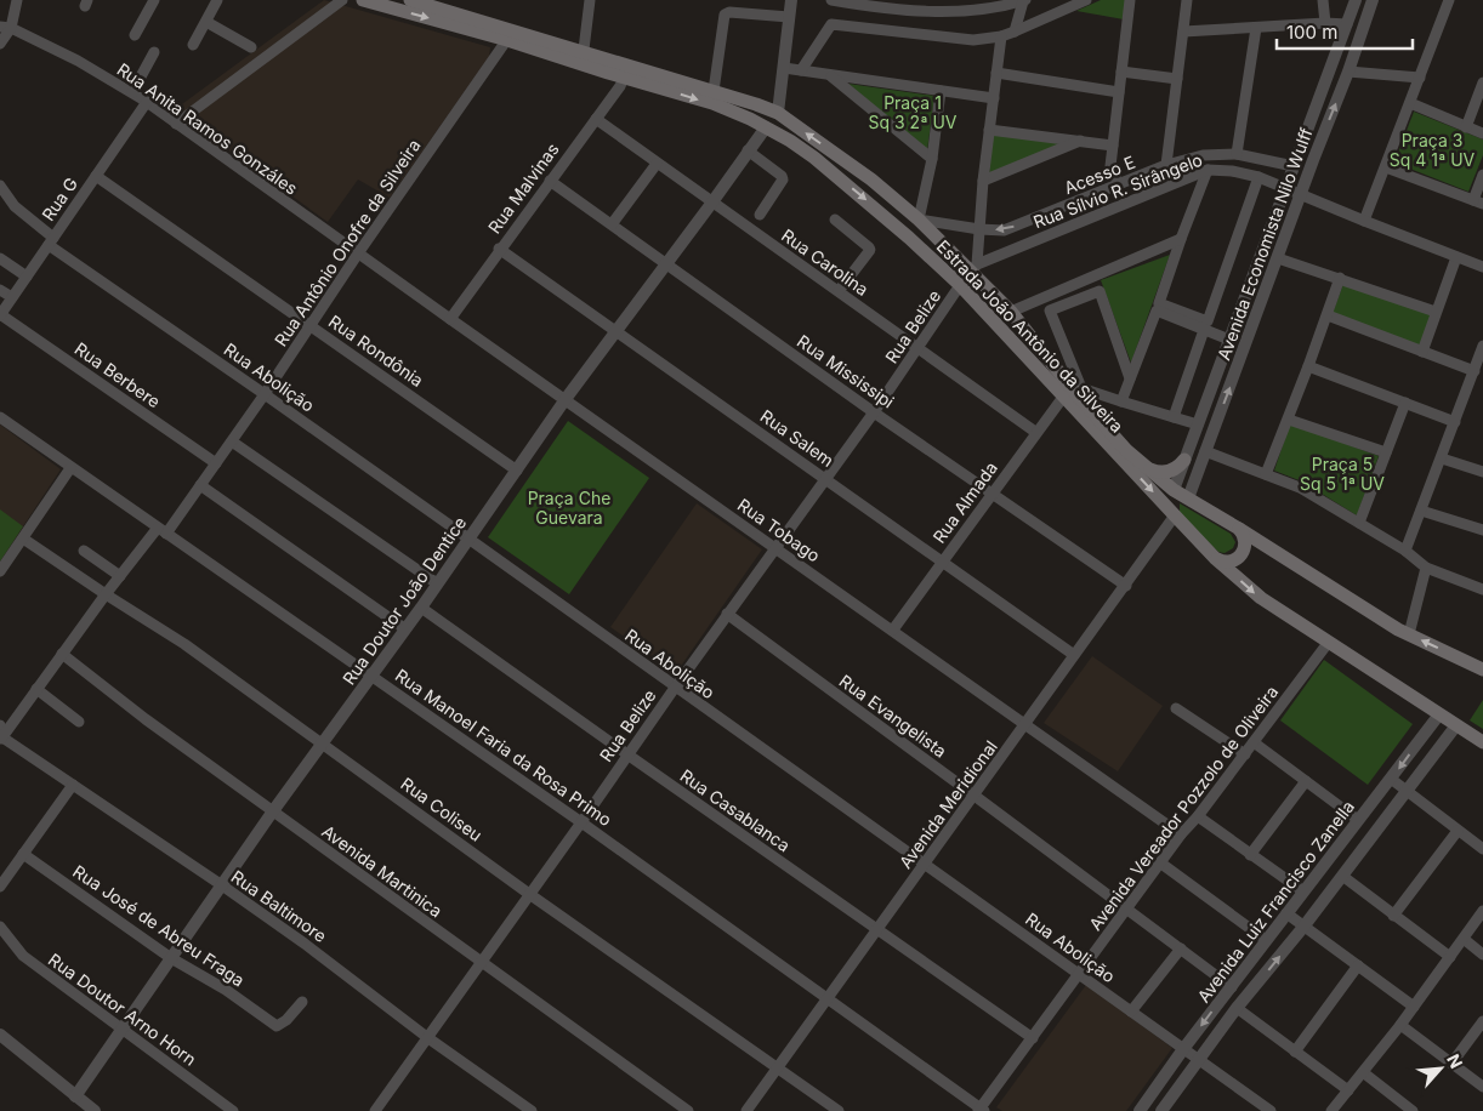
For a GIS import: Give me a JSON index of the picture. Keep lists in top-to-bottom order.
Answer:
{
  "streets": {
    "main road": ["Estrada João Antônio da Silveira"],
    "street": [
      "Rua Anita Ramos Gonzáles",
      "Acesso E",
      "Rua Malvinas",
      "Rua Sílvio R. Sirângelo",
      "Rua G",
      "Rua Antônio Onofre da Silveira",
      "Avenida Economista Nilo Wulff",
      "Rua Carolina",
      "Rua Belize",
      "Rua Rondônia",
      "Rua Mississipi",
      "Rua Berbere",
      "Rua Abolição",
      "Rua Salem",
      "Rua Almada",
      "Rua Tobago",
      "Rua Doutor João Dentice",
      "Rua Evangelista",
      "Rua Manoel Faria da Rosa Primo",
      "Avenida Meridional",
      "Avenida Vereador Pozzolo de Oliveira",
      "Rua Coliseu",
      "Rua Casablanca",
      "Avenida Martinica",
      "Avenida Luiz Francisco Zanella",
      "Rua Baltimore",
      "Rua José de Abreu Fraga",
      "Rua Doutor Arno Horn"
    ]
  },
  "crossings": [
    ["Rua Anita Ramos Gonzáles", "Rua G"],
    ["Rua Anita Ramos Gonzáles", "Rua Antônio Onofre da Silveira"],
    ["Rua Anita Ramos Gonzáles", "Rua Tobago"],
    ["Acesso E", "Avenida Economista Nilo Wulff"],
    ["Acesso E", "Estrada João Antônio da Silveira"],
    ["Rua Malvinas", "Rua Carolina"],
    ["Rua Malvinas", "Estrada João Antônio da Silveira"],
    ["Rua Malvinas", "Rua Mississipi"],
    ["Rua Malvinas", "Rua Salem"],
    ["Rua Malvinas", "Rua Tobago"],
    ["Rua Sílvio R. Sirângelo", "Avenida Economista Nilo Wulff"],
    ["Rua Sílvio R. Sirângelo", "Rua Belize"],
    ["Rua Sílvio R. Sirângelo", "Estrada João Antônio da Silveira"],
    ["Rua G", "Rua Rondônia"],
    ["Rua G", "Rua Berbere"],
    ["Rua G", "Rua Abolição"],
    ["Rua Antônio Onofre da Silveira", "Estrada João Antônio da Silveira"],
    ["Rua Antônio Onofre da Silveira", "Rua Rondônia"],
    ["Rua Antônio Onofre da Silveira", "Rua Berbere"],
    ["Rua Antônio Onofre da Silveira", "Rua Abolição"],
    ["Rua Antônio Onofre da Silveira", "Rua Tobago"],
    ["Rua Antônio Onofre da Silveira", "Rua Manoel Faria da Rosa Primo"],
    ["Rua Antônio Onofre da Silveira", "Rua Coliseu"],
    ["Rua Antônio Onofre da Silveira", "Avenida Martinica"],
    ["Rua Antônio Onofre da Silveira", "Rua Baltimore"],
    ["Avenida Economista Nilo Wulff", "Estrada João Antônio da Silveira"],
    ["Rua Carolina", "Rua Belize"],
    ["Rua Carolina", "Rua Almada"],
    ["Rua Carolina", "Rua Doutor João Dentice"],
    ["Rua Belize", "Estrada João Antônio da Silveira"],
    ["Rua Belize", "Rua Mississipi"],
    ["Rua Belize", "Rua Abolição"],
    ["Rua Belize", "Rua Salem"],
    ["Rua Belize", "Rua Tobago"],
    ["Rua Belize", "Rua Evangelista"],
    ["Rua Belize", "Rua Manoel Faria da Rosa Primo"],
    ["Rua Belize", "Rua Coliseu"],
    ["Rua Belize", "Rua Casablanca"],
    ["Rua Belize", "Avenida Martinica"],
    ["Rua Belize", "Rua Baltimore"],
    ["Estrada João Antônio da Silveira", "Rua Almada"],
    ["Estrada João Antônio da Silveira", "Rua Doutor João Dentice"],
    ["Estrada João Antônio da Silveira", "Avenida Meridional"],
    ["Estrada João Antônio da Silveira", "Avenida Vereador Pozzolo de Oliveira"],
    ["Estrada João Antônio da Silveira", "Avenida Luiz Francisco Zanella"],
    ["Rua Rondônia", "Rua Doutor João Dentice"],
    ["Rua Mississipi", "Rua Almada"],
    ["Rua Mississipi", "Rua Doutor João Dentice"],
    ["Rua Mississipi", "Avenida Meridional"],
    ["Rua Abolição", "Rua Doutor João Dentice"],
    ["Rua Abolição", "Avenida Meridional"],
    ["Rua Abolição", "Avenida Vereador Pozzolo de Oliveira"],
    ["Rua Abolição", "Avenida Luiz Francisco Zanella"],
    ["Rua Salem", "Rua Almada"],
    ["Rua Salem", "Rua Doutor João Dentice"],
    ["Rua Salem", "Avenida Meridional"],
    ["Rua Almada", "Rua Tobago"],
    ["Rua Tobago", "Rua Doutor João Dentice"],
    ["Rua Tobago", "Avenida Meridional"],
    ["Rua Tobago", "Avenida Vereador Pozzolo de Oliveira"],
    ["Rua Doutor João Dentice", "Rua Manoel Faria da Rosa Primo"],
    ["Rua Doutor João Dentice", "Rua Coliseu"],
    ["Rua Doutor João Dentice", "Rua Casablanca"],
    ["Rua Doutor João Dentice", "Avenida Martinica"],
    ["Rua Doutor João Dentice", "Rua Baltimore"],
    ["Rua Doutor João Dentice", "Rua José de Abreu Fraga"],
    ["Rua Doutor João Dentice", "Rua Doutor Arno Horn"],
    ["Rua Evangelista", "Avenida Meridional"],
    ["Rua Evangelista", "Avenida Vereador Pozzolo de Oliveira"],
    ["Rua Evangelista", "Avenida Luiz Francisco Zanella"],
    ["Rua Manoel Faria da Rosa Primo", "Avenida Meridional"],
    ["Rua Manoel Faria da Rosa Primo", "Avenida Vereador Pozzolo de Oliveira"],
    ["Avenida Meridional", "Rua Coliseu"],
    ["Avenida Meridional", "Rua Casablanca"],
    ["Avenida Vereador Pozzolo de Oliveira", "Rua Casablanca"]
  ],
  "parks": [
    "Praça 1 Sq 3 2ª UV",
    "Praça 3 Sq 4 1ª UV",
    "Praça 5 Sq 5 1ª UV",
    "Praça Che Guevara"
  ],
  "scale_bar": "100 m",
  "north": "top right"
}
